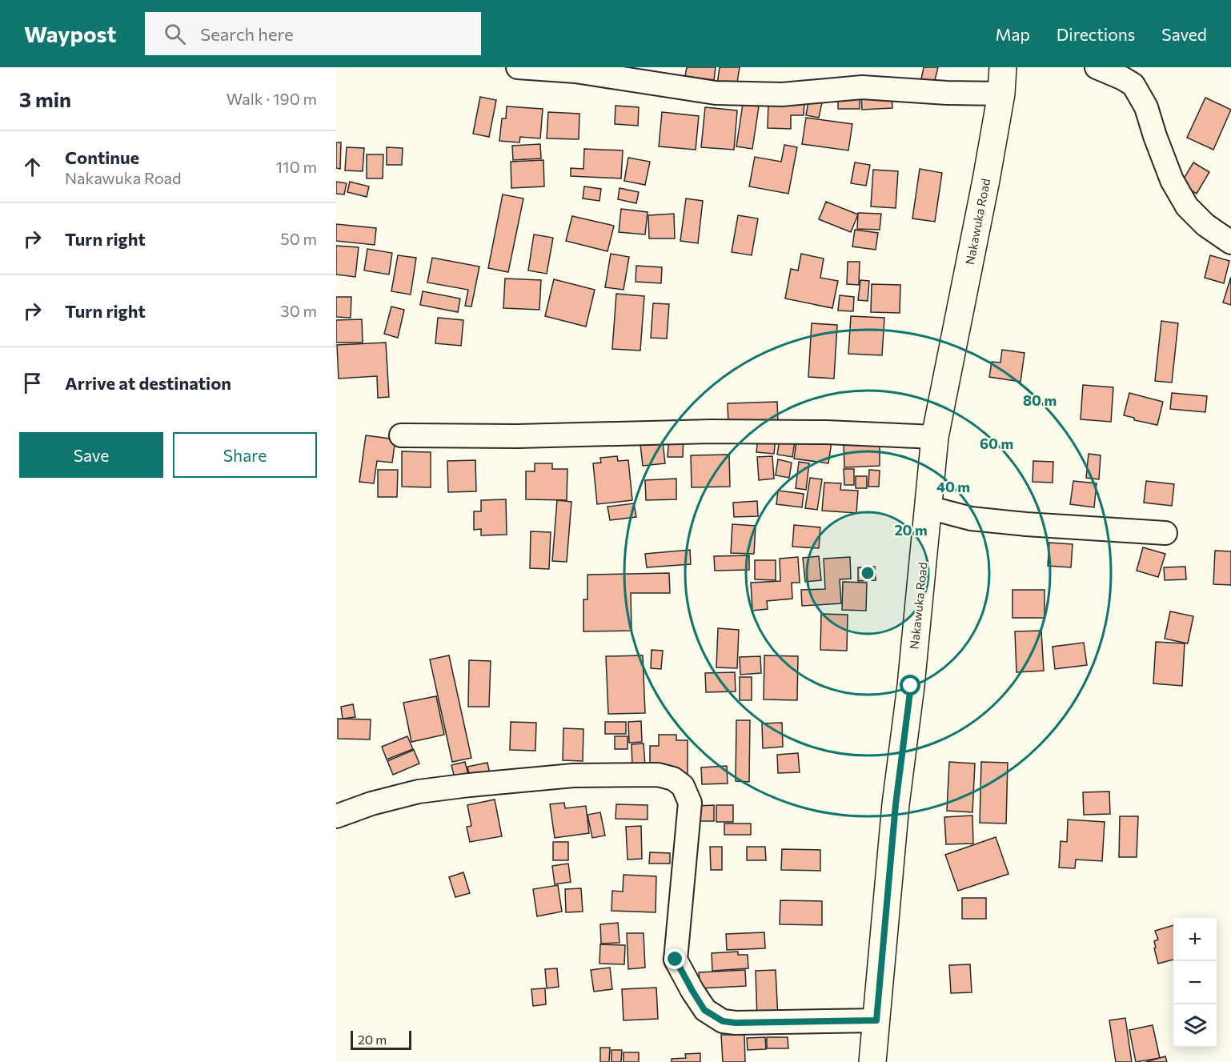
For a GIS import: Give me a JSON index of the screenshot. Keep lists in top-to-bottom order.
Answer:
{
  "streets": {
    "main road": ["Nakawuka Road"]
  },
  "scale_bar": "20 m",
  "page": {
    "header": "Waypost",
    "search": "Search here",
    "nav": ["Map", "Directions", "Saved"],
    "heading": ["3 min", "Walk · 190 m"],
    "list": [
      ["Continue", "Nakawuka Road", "110 m"],
      ["Turn right", "50 m"],
      ["Turn right", "30 m"],
      "Arrive at destination"
    ],
    "buttons": ["Save", "Share"],
    "map_buttons": ["+", "−"],
    "scale": "20 m"
  },
  "rings": [
    "80 m",
    "60 m",
    "40 m",
    "20 m"
  ]
}
